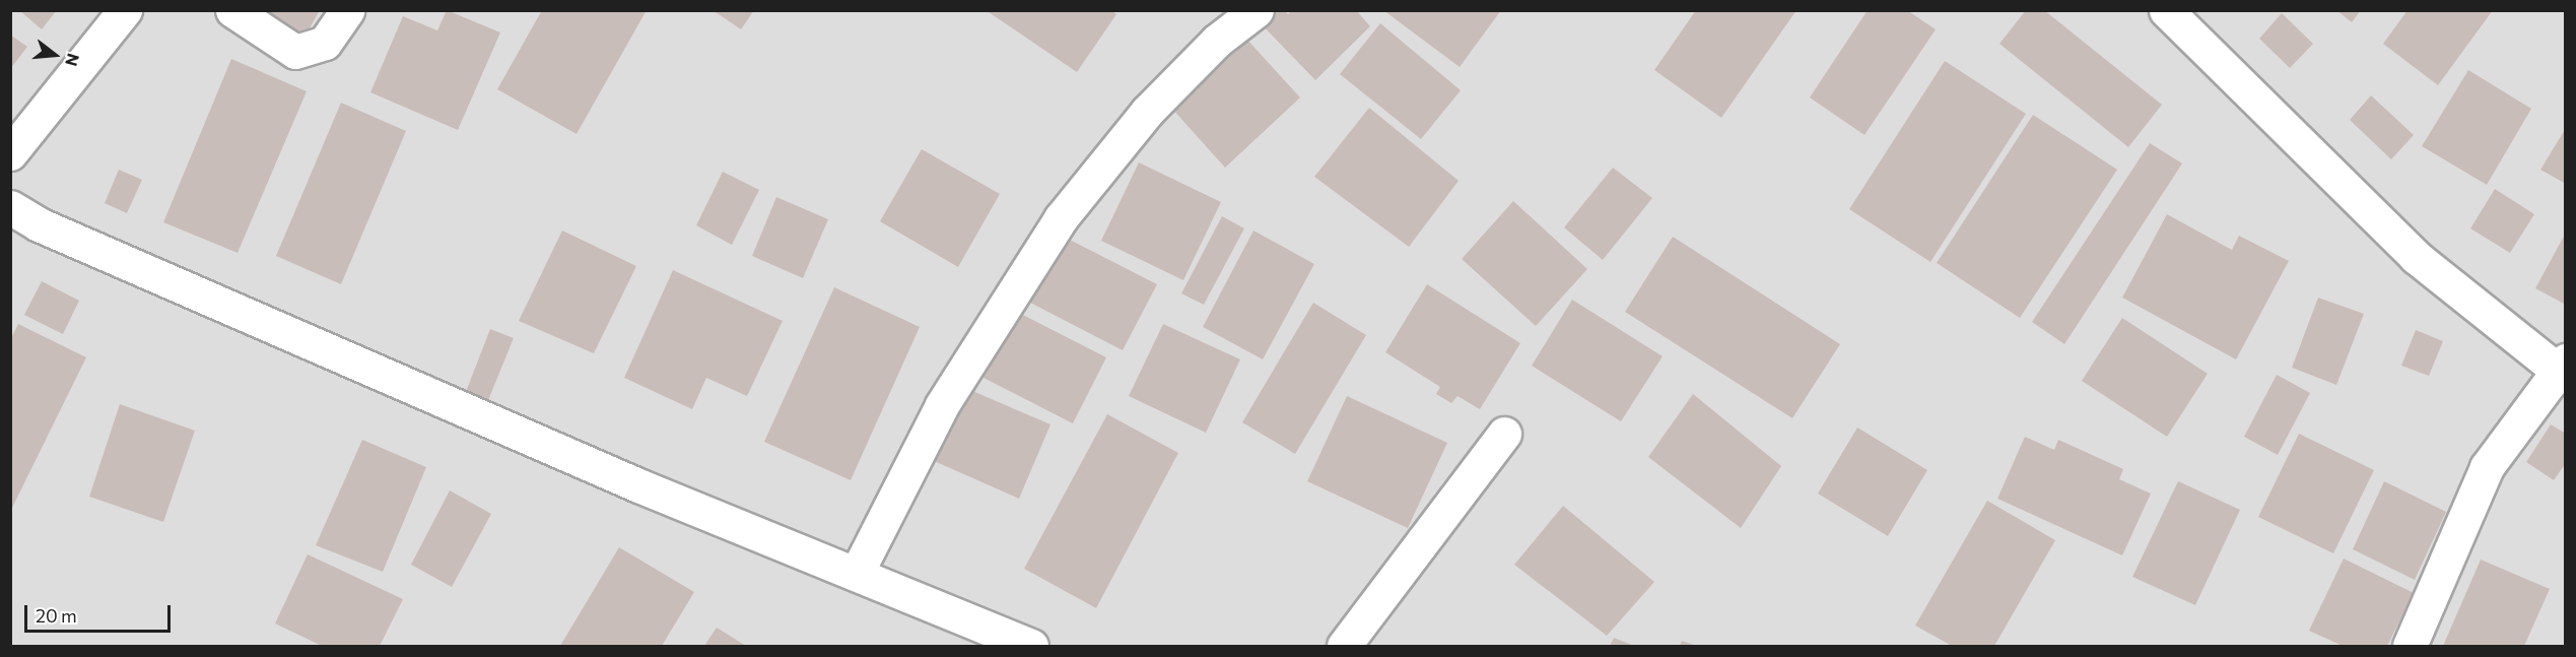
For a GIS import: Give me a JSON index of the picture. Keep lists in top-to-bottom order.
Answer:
{
  "scale_bar": "20 m",
  "north": "right"
}
